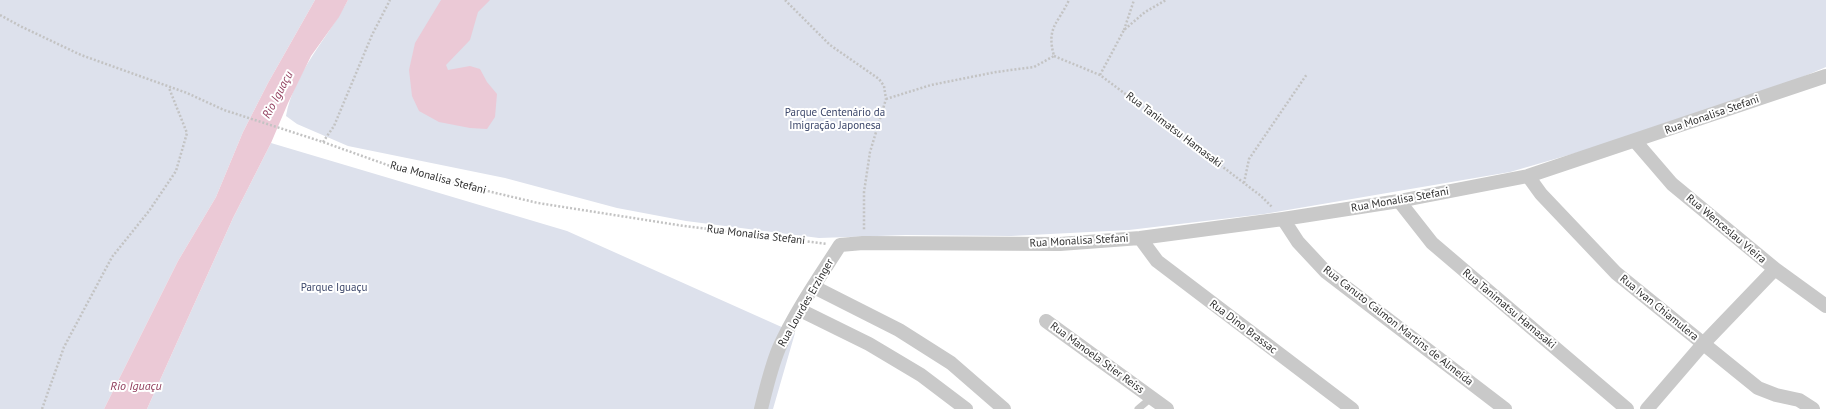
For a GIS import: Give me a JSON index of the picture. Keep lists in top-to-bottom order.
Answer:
{
  "streets": {
    "street": [
      "Rua Monalisa Stefani",
      "Rua Tanimatsu Hamasaki",
      "Rua Wenceslau Vieira",
      "Rua Lourdes Erzinger",
      "Rua Ivan Chiamulera",
      "Rua Canuto Calmon Martins de Almeida",
      "Rua Dino Brassac",
      "Rua Manoela Stier Reiss"
    ]
  },
  "crossings": [
    ["Rua Monalisa Stefani", "Rua Tanimatsu Hamasaki"],
    ["Rua Monalisa Stefani", "Rua Wenceslau Vieira"],
    ["Rua Monalisa Stefani", "Rua Lourdes Erzinger"],
    ["Rua Monalisa Stefani", "Rua Ivan Chiamulera"],
    ["Rua Monalisa Stefani", "Rua Canuto Calmon Martins de Almeida"],
    ["Rua Monalisa Stefani", "Rua Dino Brassac"],
    ["Rua Tanimatsu Hamasaki", "Rua Canuto Calmon Martins de Almeida"]
  ],
  "water": ["Rio Iguaçu"],
  "parks": ["Parque Centenário da Imigração Japonesa", "Parque Iguaçu"]
}
